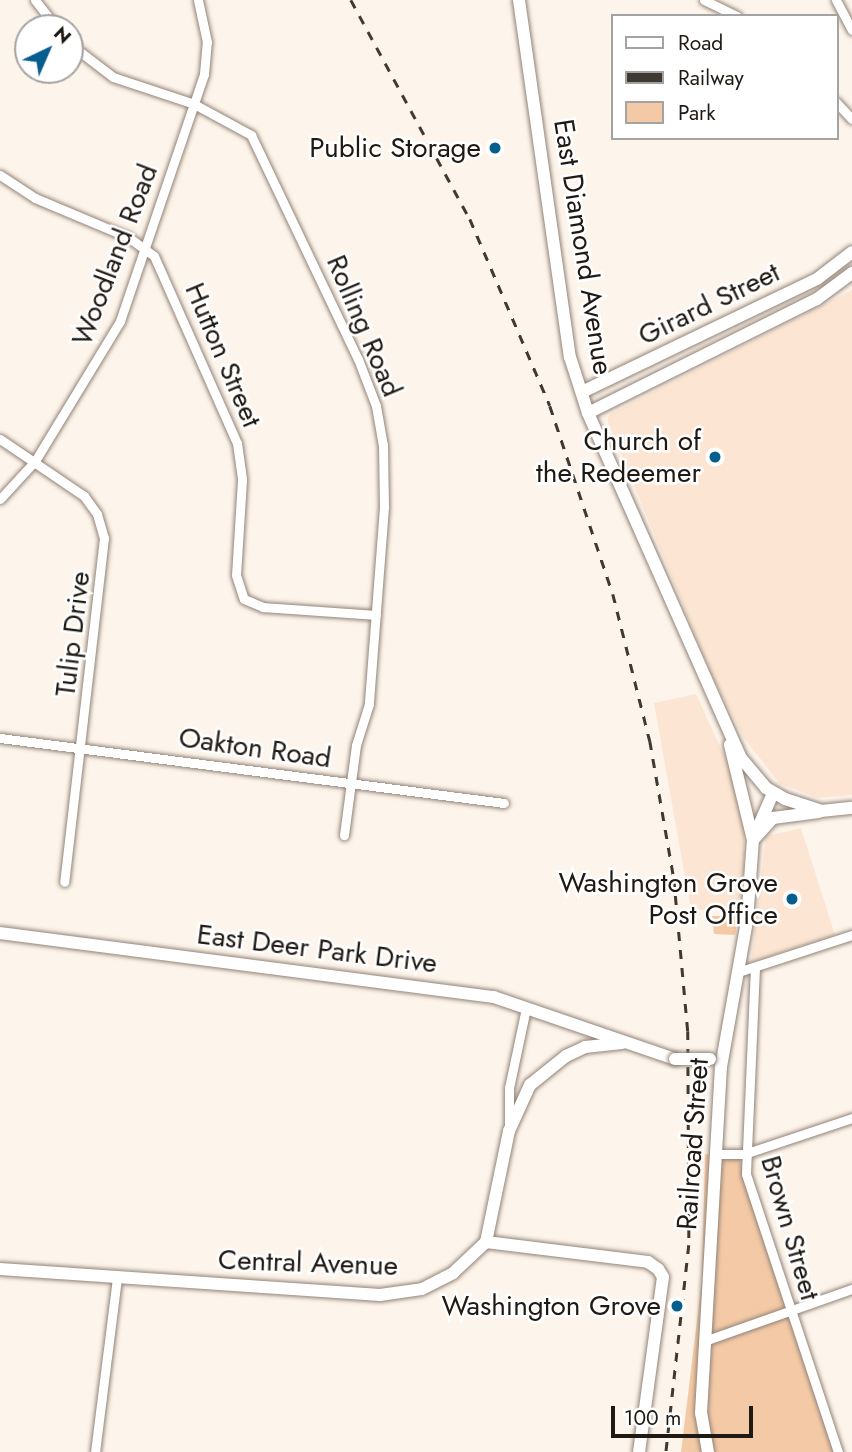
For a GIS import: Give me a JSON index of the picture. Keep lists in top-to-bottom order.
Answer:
{
  "streets": {
    "street": [
      "East Diamond Avenue",
      "Woodland Road",
      "Girard Street",
      "Rolling Road",
      "Hutton Street",
      "Tulip Drive",
      "Oakton Road",
      "East Deer Park Drive",
      "Railroad Street",
      "Brown Street",
      "Central Avenue"
    ]
  },
  "crossings": [
    ["East Diamond Avenue", "Girard Street"],
    ["East Diamond Avenue", "Railroad Street"],
    ["Woodland Road", "Rolling Road"],
    ["Woodland Road", "Hutton Street"],
    ["Woodland Road", "Tulip Drive"],
    ["Rolling Road", "Hutton Street"],
    ["Rolling Road", "Oakton Road"],
    ["Tulip Drive", "Oakton Road"],
    ["East Deer Park Drive", "Railroad Street"]
  ],
  "places": [
    "Public Storage",
    "Church of the Redeemer",
    "Washington Grove Post Office",
    "Washington Grove"
  ],
  "legend": ["Road", "Railway", "Park"],
  "scale_bar": "100 m",
  "north": "top right"
}
